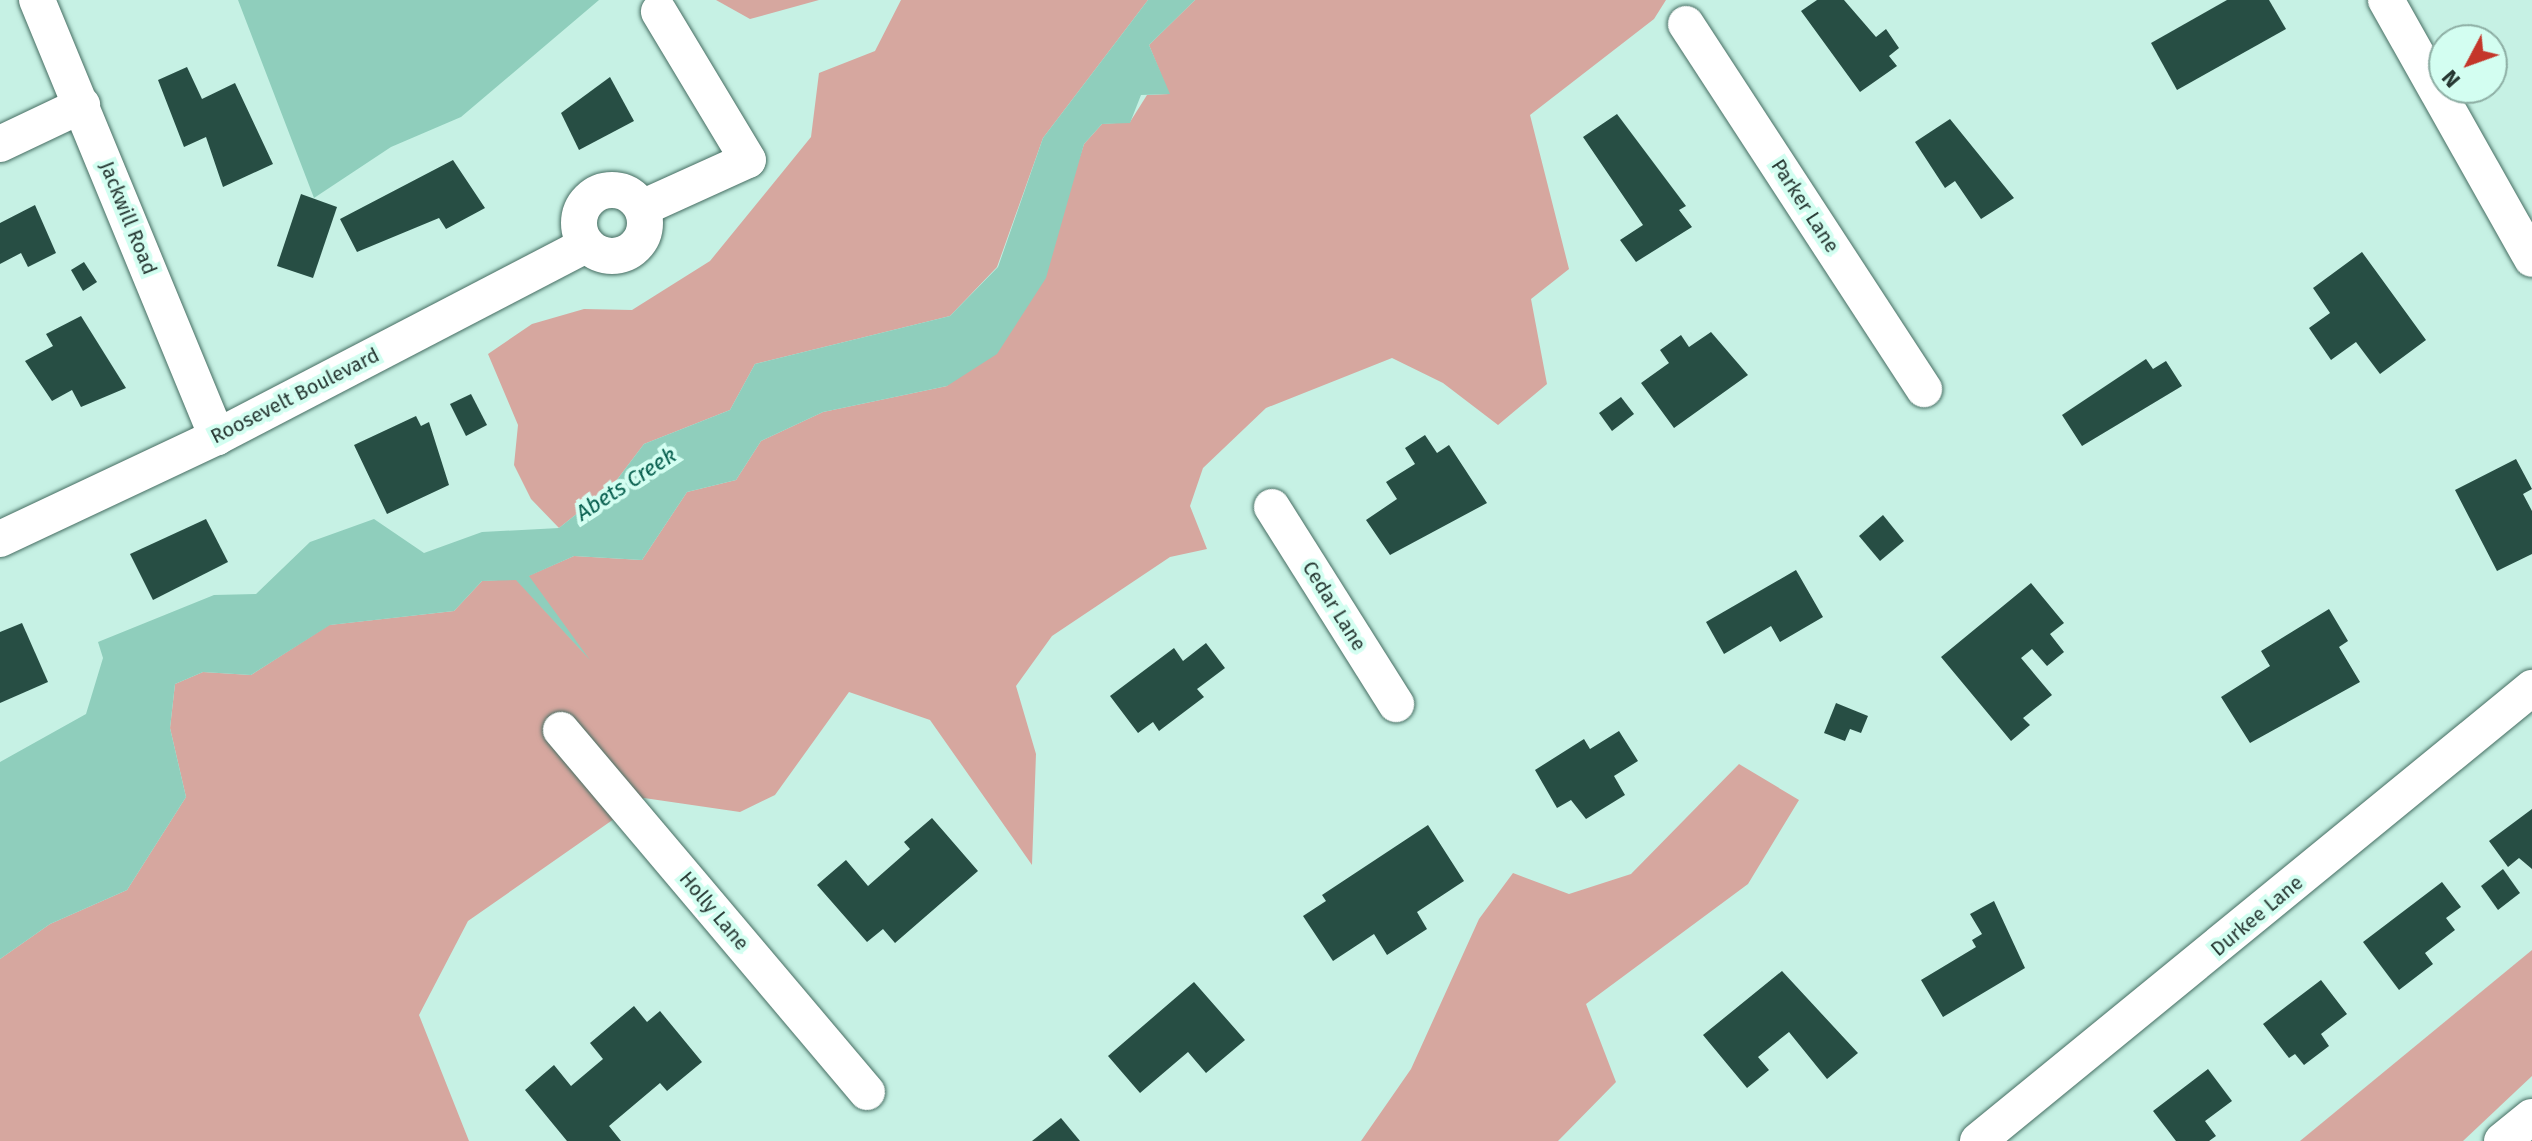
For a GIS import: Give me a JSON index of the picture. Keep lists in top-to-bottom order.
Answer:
{
  "streets": {
    "street": [
      "Parker Lane",
      "Jackwill Road",
      "Roosevelt Boulevard",
      "Cedar Lane",
      "Holly Lane",
      "Durkee Lane"
    ]
  },
  "crossings": [
    ["Jackwill Road", "Roosevelt Boulevard"]
  ],
  "water": ["Abets Creek"],
  "north": "bottom left"
}
